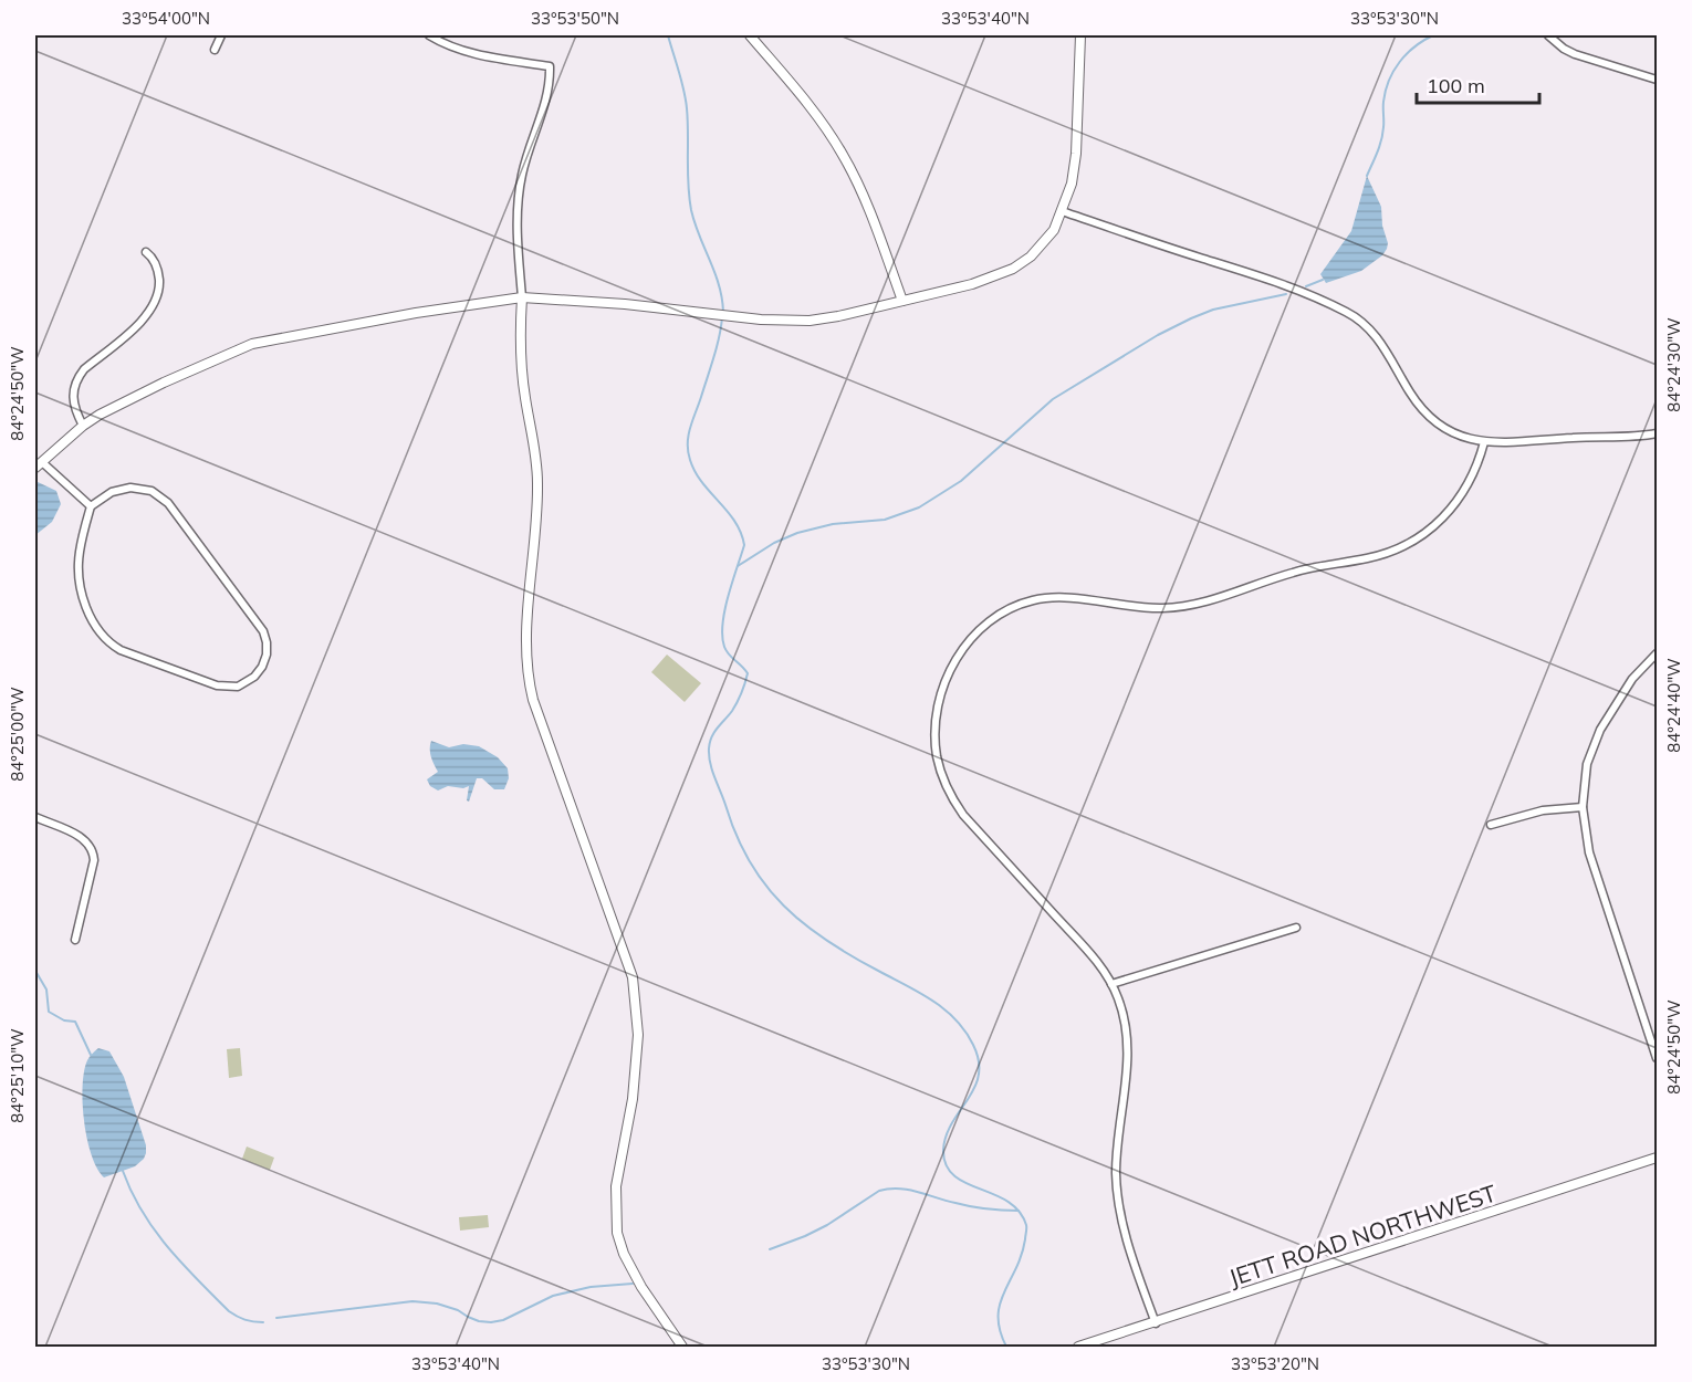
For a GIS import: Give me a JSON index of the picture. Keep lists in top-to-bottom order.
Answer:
{
  "streets": {
    "street": ["JETT ROAD NORTHWEST"]
  },
  "scale_bar": "100 m",
  "coordinates": [
    "33°54'00\"N",
    "33°53'50\"N",
    "33°53'40\"N",
    "33°53'30\"N",
    "84°24'30\"W",
    "84°24'50\"W",
    "84°24'40\"W",
    "84°25'00\"W",
    "84°25'10\"W",
    "33°53'20\"N"
  ]
}
